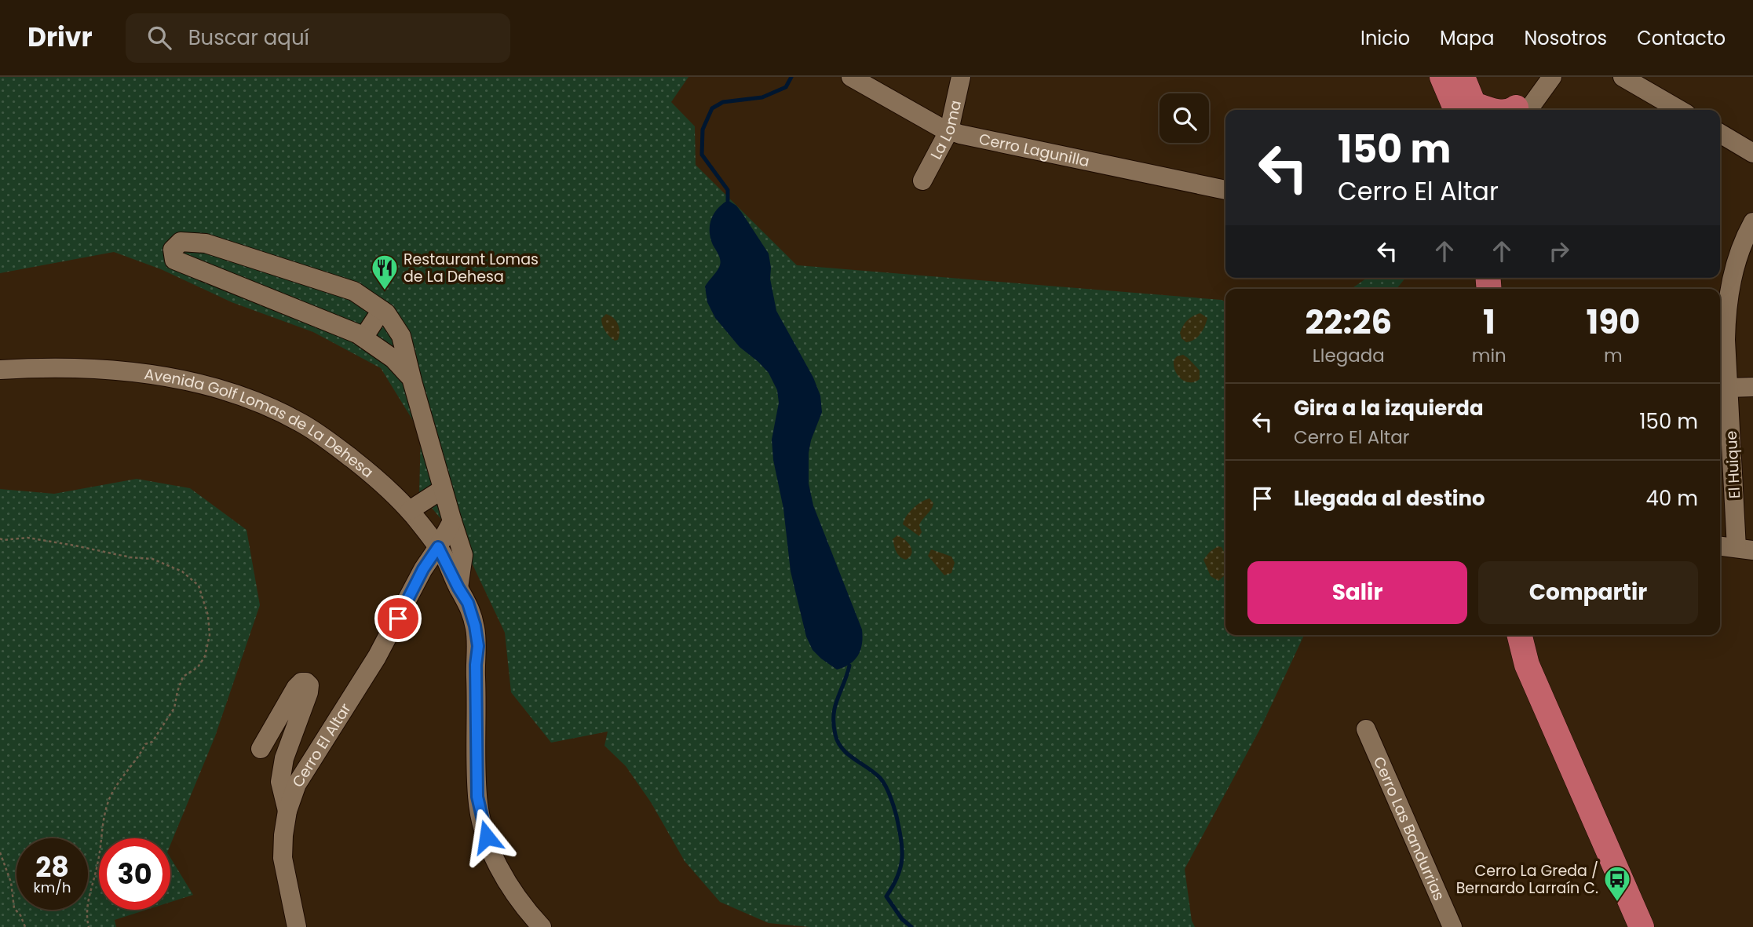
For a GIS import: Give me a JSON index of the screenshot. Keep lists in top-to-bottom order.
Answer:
{
  "streets": {
    "street": [
      "La Loma",
      "Cerro Lagunilla",
      "Avenida Golf Lomas de La Dehesa",
      "El Huique",
      "Cerro El Altar",
      "Cerro Las Bandurrias"
    ]
  },
  "crossings": [
    ["La Loma", "Cerro Lagunilla"],
    ["Avenida Golf Lomas de La Dehesa", "Cerro El Altar"]
  ],
  "places": {
    "restaurant": ["Restaurant Lomas de La Dehesa"],
    "bus stop": ["Cerro La Greda / Bernardo Larraín C."]
  },
  "page": {
    "header": "Drivr",
    "search": "Buscar aquí",
    "nav": [
      "Inicio",
      "Mapa",
      "Nosotros",
      "Contacto"
    ],
    "turn": ["150 m", "Cerro El Altar"],
    "eta": [
      "22:26",
      "Llegada",
      "1",
      "min",
      "190",
      "m"
    ],
    "list": [
      {
        "name": "Gira a la izquierda",
        "note": "Cerro El Altar",
        "value": "150 m"
      },
      {
        "name": "Llegada al destino",
        "value": "40 m"
      }
    ],
    "buttons": ["Salir", "Compartir"],
    "speed": "28 km/h",
    "limit": "30"
  }
}
